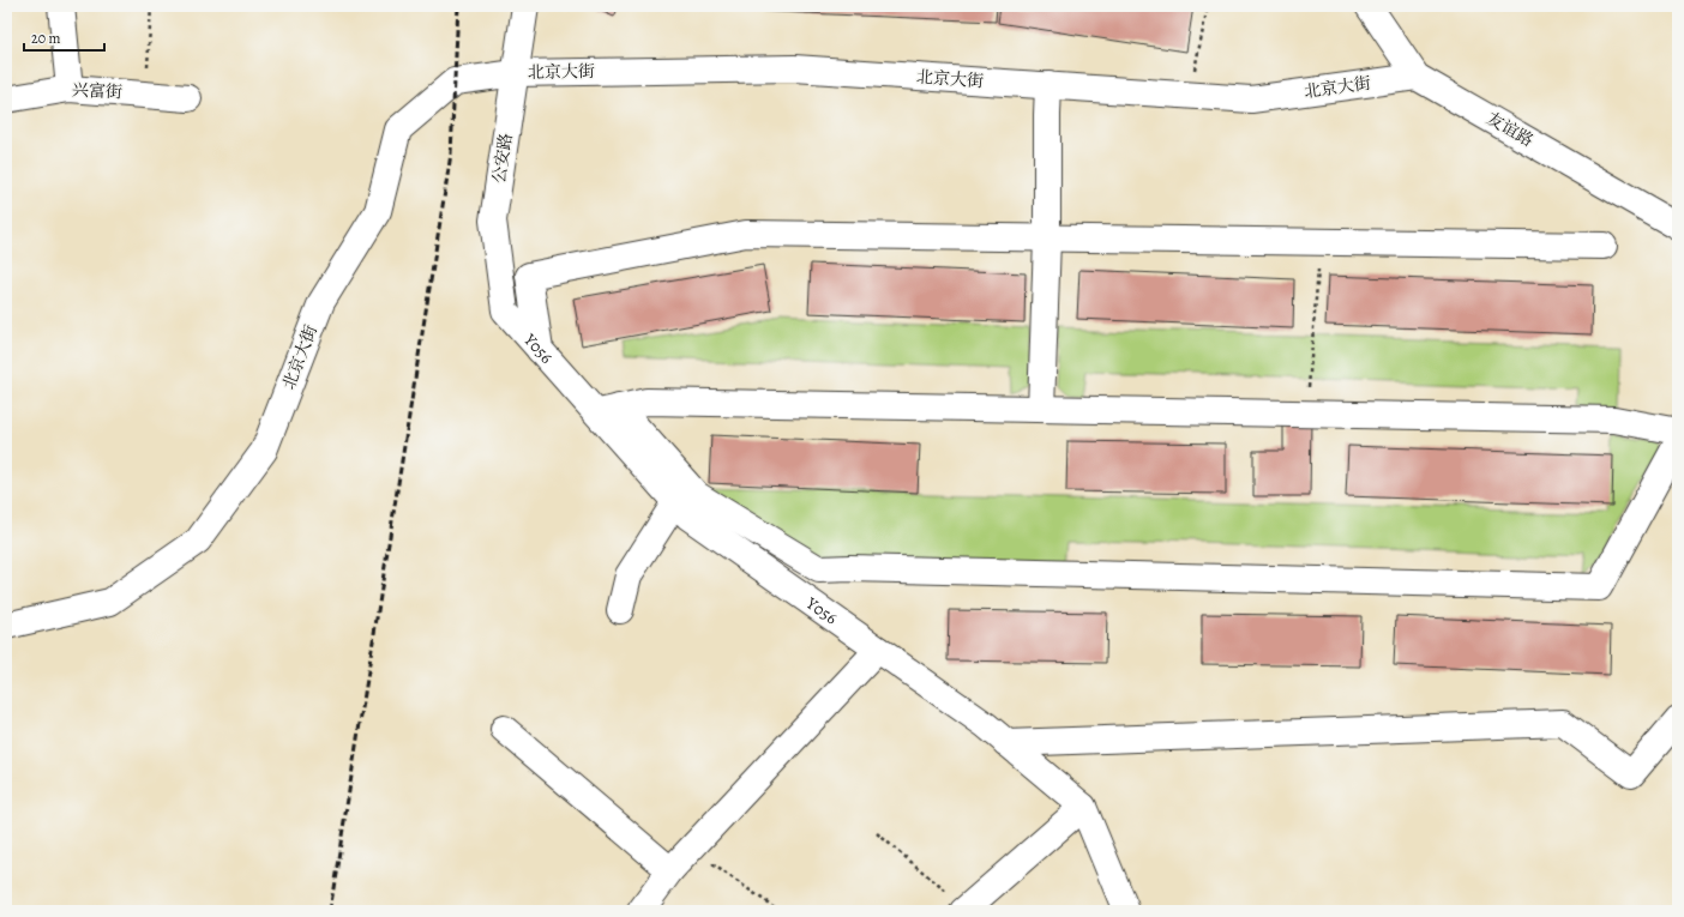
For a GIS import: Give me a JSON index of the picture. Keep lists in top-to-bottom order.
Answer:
{
  "streets": {
    "street": [
      "北京大街",
      "兴富街",
      "友谊路",
      "公安路",
      "Y056"
    ]
  },
  "crossings": [
    ["北京大街", "友谊路"],
    ["北京大街", "公安路"],
    ["公安路", "Y056"]
  ],
  "scale_bar": "20 m"
}
